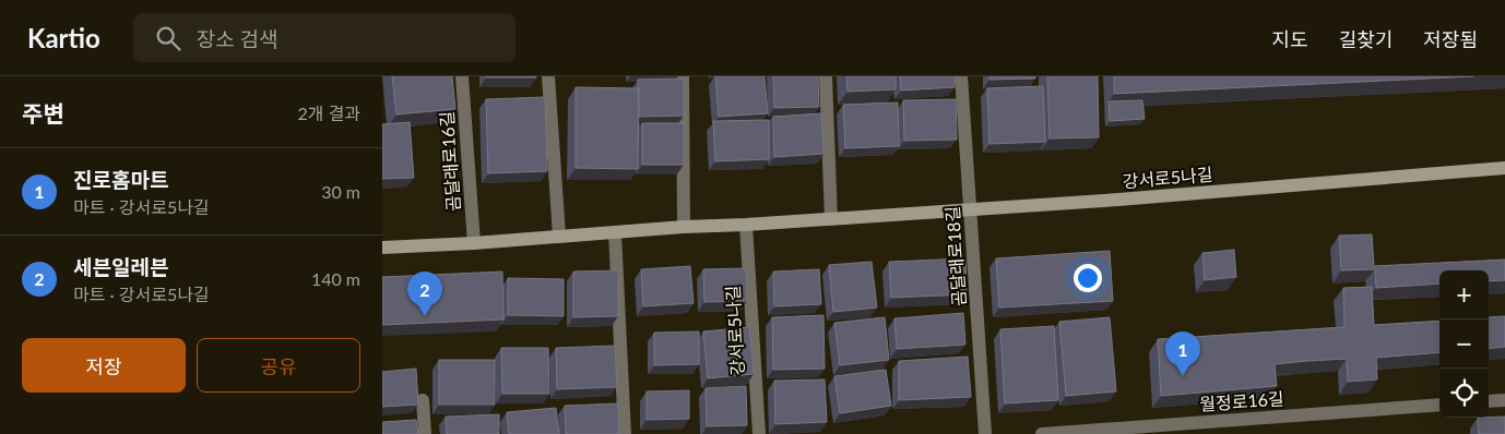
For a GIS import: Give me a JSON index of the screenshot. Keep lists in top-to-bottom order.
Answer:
{
  "streets": {
    "street": ["강서로5나길"],
    "lane": ["곰달래로16길", "곰달래로18길", "월정로16길"]
  },
  "crossings": [
    ["곰달래로16길", "강서로5나길"],
    ["강서로5나길", "곰달래로18길"]
  ],
  "page": {
    "header": "Kartio",
    "search": "장소 검색",
    "nav": ["지도", "길찾기", "저장됨"],
    "heading": ["주변", "2개 결과"],
    "list": [
      {
        "mark": "1",
        "name": "진로홈마트",
        "note": "마트 · 강서로5나길",
        "value": "30 m"
      },
      {
        "mark": "2",
        "name": "세븐일레븐",
        "note": "마트 · 강서로5나길",
        "value": "140 m"
      }
    ],
    "map_buttons": ["+", "−"],
    "pins": ["2", "1"],
    "buttons": ["저장", "공유"]
  }
}
